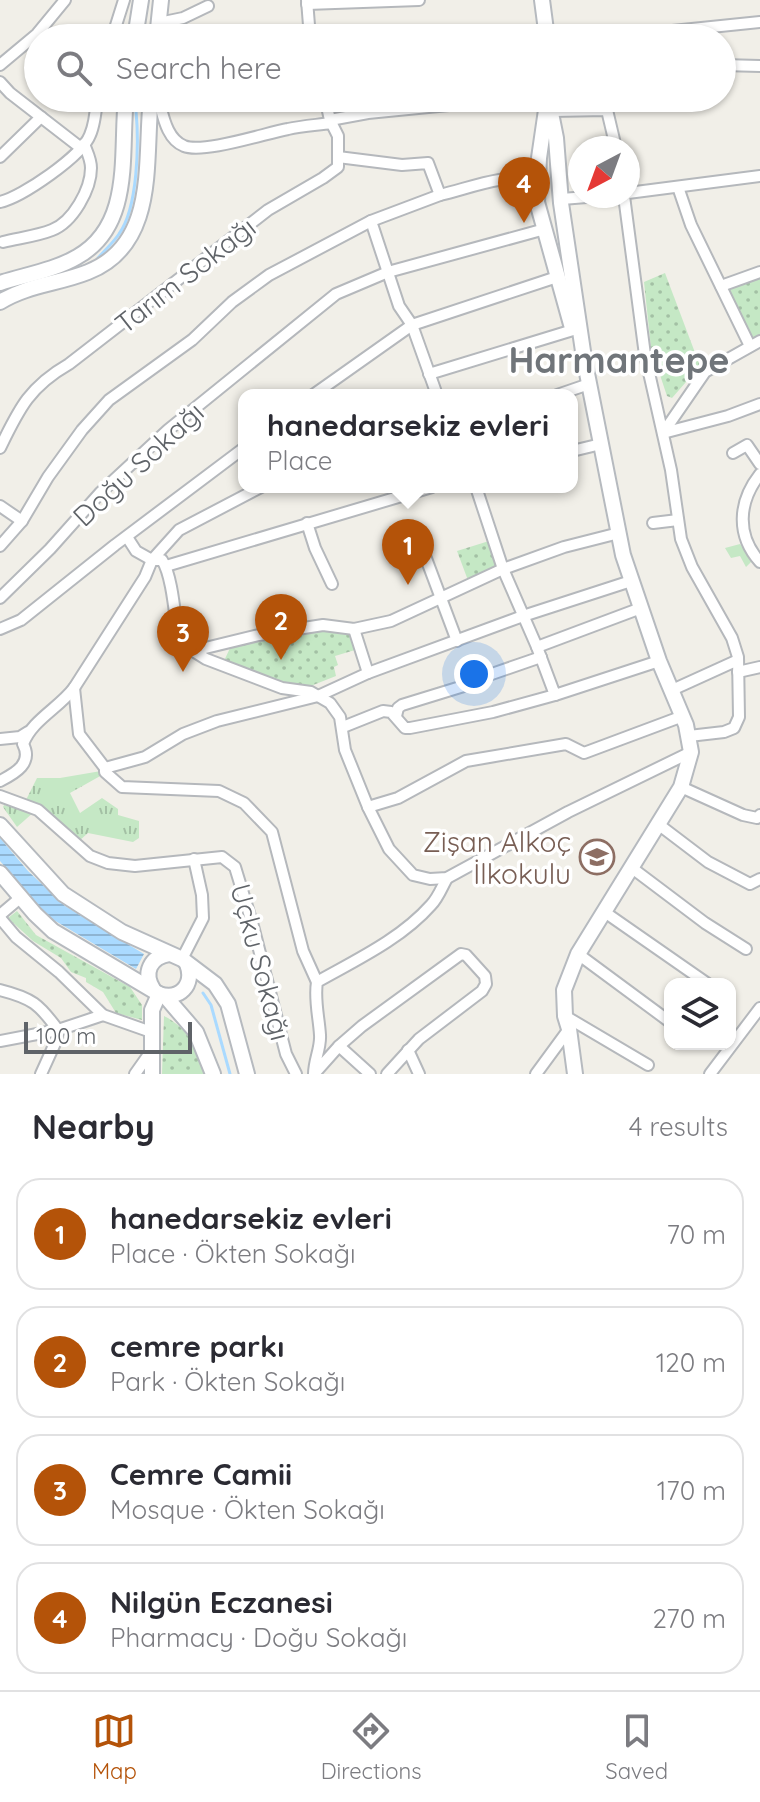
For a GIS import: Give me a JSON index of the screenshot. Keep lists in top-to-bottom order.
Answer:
{
  "streets": {
    "street": ["Tarım Sokağı", "Doğu Sokağı", "Uçku Sokağı"]
  },
  "districts": ["Harmantepe"],
  "places": {
    "school or university": ["Zişan Alkoç İlkokulu"]
  },
  "scale_bar": "100 m",
  "north": "bottom left",
  "page": {
    "search": "Search here",
    "pins": [
      "4",
      "1",
      "2",
      "3"
    ],
    "popup": ["hanedarsekiz evleri", "Place"],
    "scale": "100 m",
    "heading": ["Nearby", "4 results"],
    "list": [
      {
        "mark": "1",
        "name": "hanedarsekiz evleri",
        "note": "Place · Ökten Sokağı",
        "value": "70 m"
      },
      {
        "mark": "2",
        "name": "cemre parkı",
        "note": "Park · Ökten Sokağı",
        "value": "120 m"
      },
      {
        "mark": "3",
        "name": "Cemre Camii",
        "note": "Mosque · Ökten Sokağı",
        "value": "170 m"
      },
      {
        "mark": "4",
        "name": "Nilgün Eczanesi",
        "note": "Pharmacy · Doğu Sokağı",
        "value": "270 m"
      }
    ],
    "nav": ["Map", "Directions", "Saved"]
  }
}
